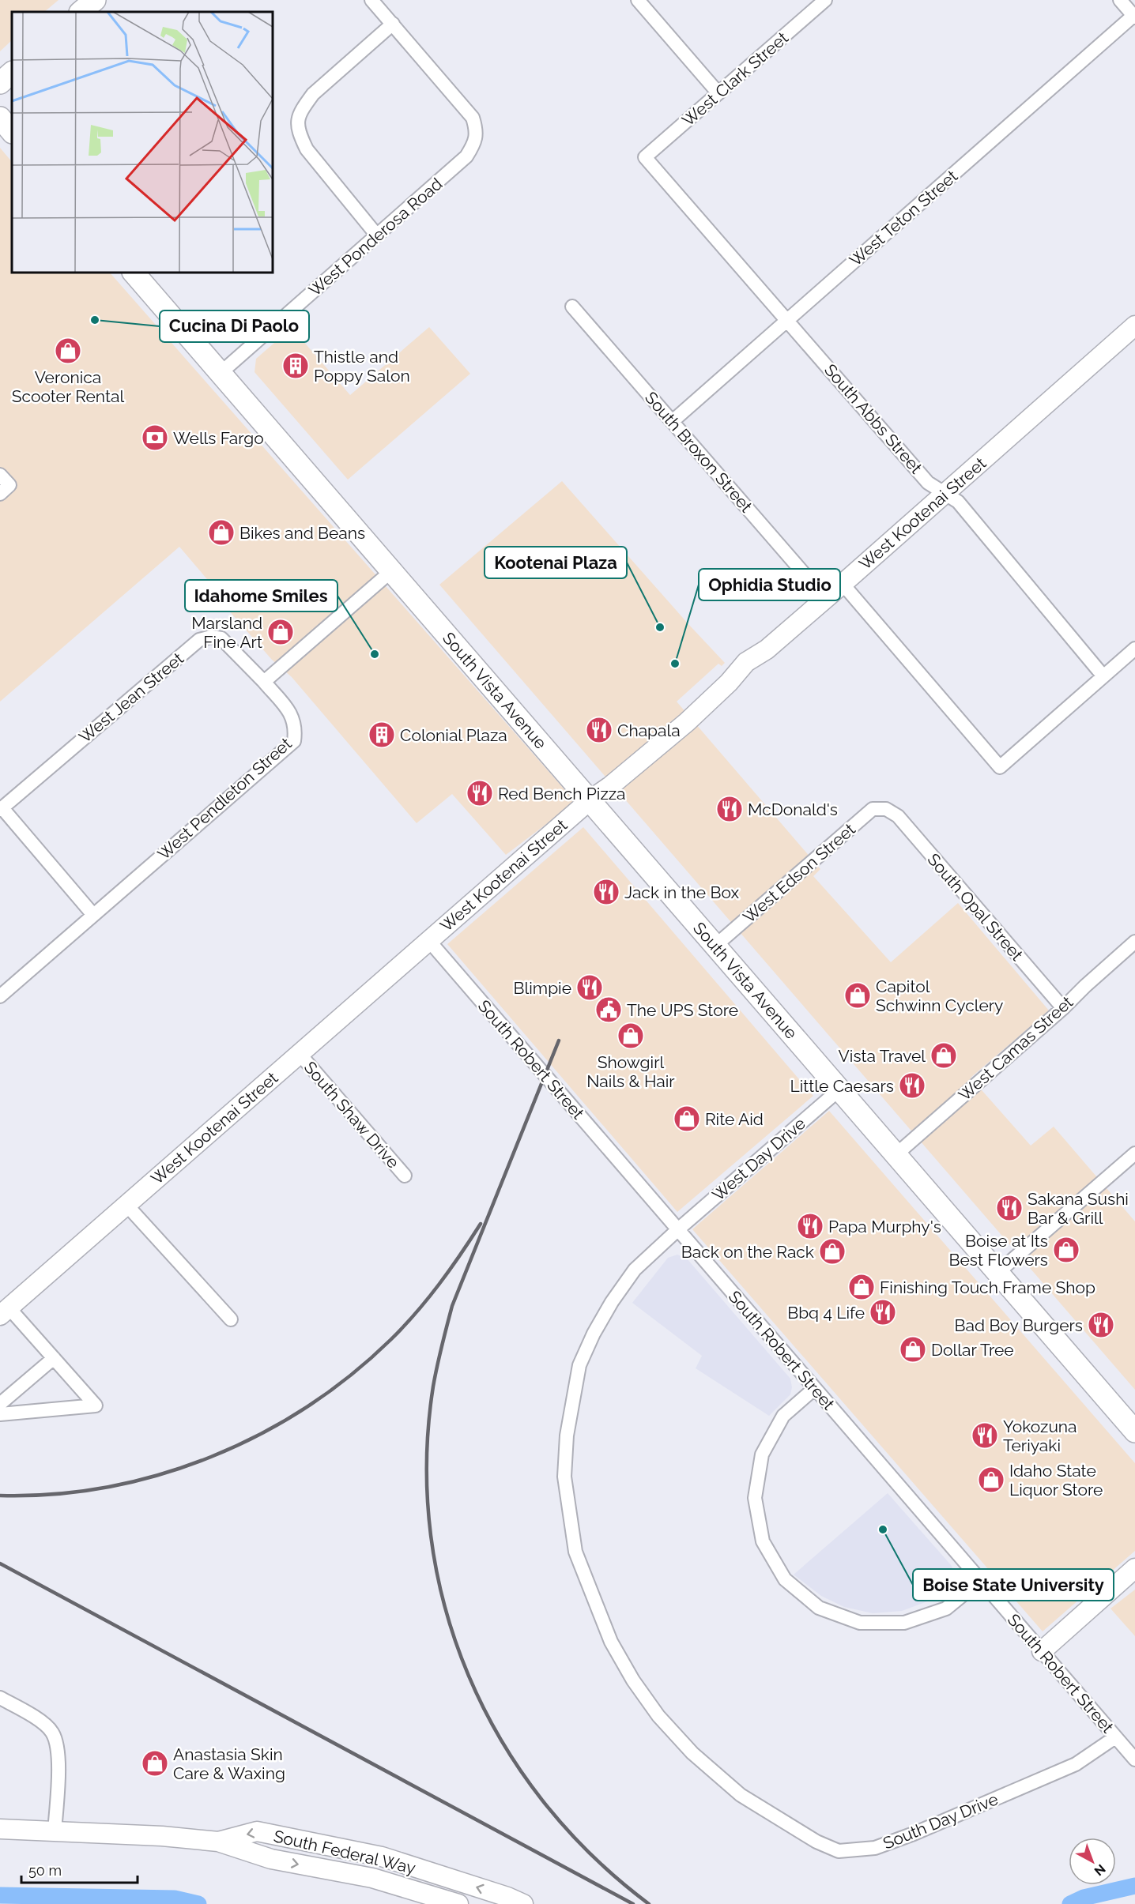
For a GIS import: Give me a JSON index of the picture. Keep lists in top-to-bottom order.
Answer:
{
  "streets": {
    "main road": ["West Kootenai Street", "South Vista Avenue", "South Federal Way"],
    "street": [
      "West Clark Street",
      "West Teton Street",
      "West Ponderosa Road",
      "South Abbs Street",
      "South Broxon Street",
      "West Jean Street",
      "West Pendleton Street",
      "West Edson Street",
      "South Opal Street",
      "West Camas Street",
      "South Robert Street",
      "South Shaw Drive",
      "West Day Drive",
      "South Day Drive"
    ]
  },
  "crossings": [
    ["West Clark Street", "South Abbs Street"],
    ["West Teton Street", "South Abbs Street"],
    ["West Teton Street", "South Broxon Street"],
    ["West Ponderosa Road", "South Vista Avenue"],
    ["South Abbs Street", "West Kootenai Street"],
    ["South Broxon Street", "West Kootenai Street"],
    ["West Kootenai Street", "South Vista Avenue"],
    ["West Kootenai Street", "South Robert Street"],
    ["West Kootenai Street", "South Shaw Drive"],
    ["South Vista Avenue", "West Edson Street"],
    ["South Vista Avenue", "West Camas Street"],
    ["South Vista Avenue", "West Day Drive"],
    ["West Jean Street", "West Pendleton Street"],
    ["West Edson Street", "South Opal Street"],
    ["South Opal Street", "West Camas Street"],
    ["South Robert Street", "West Day Drive"],
    ["South Robert Street", "South Day Drive"],
    ["West Day Drive", "South Day Drive"]
  ],
  "places": {
    "other": [
      "Cucina Di Paolo",
      "Kootenai Plaza",
      "Idahome Smiles",
      "Ophidia Studio",
      "Boise State University"
    ],
    "shop": [
      "Veronica Scooter Rental",
      "Bikes and Beans",
      "Marsland Fine Art",
      "Capitol Schwinn Cyclery",
      "Showgirl Nails & Hair",
      "Vista Travel",
      "Rite Aid",
      "Boise at Its Best Flowers",
      "Back on the Rack",
      "Finishing Touch Frame Shop",
      "Dollar Tree",
      "Idaho State Liquor Store",
      "Anastasia Skin Care & Waxing"
    ],
    "building": ["Thistle and Poppy Salon", "Colonial Plaza"],
    "bank": ["Wells Fargo"],
    "restaurant": [
      "Chapala",
      "Red Bench Pizza",
      "McDonald's",
      "Jack in the Box",
      "Blimpie",
      "Little Caesars",
      "Sakana Sushi Bar & Grill",
      "Papa Murphy's",
      "Bbq 4 Life",
      "Bad Boy Burgers",
      "Yokozuna Teriyaki"
    ],
    "public building": ["The UPS Store"]
  },
  "scale_bar": "50 m",
  "north": "bottom right"
}
